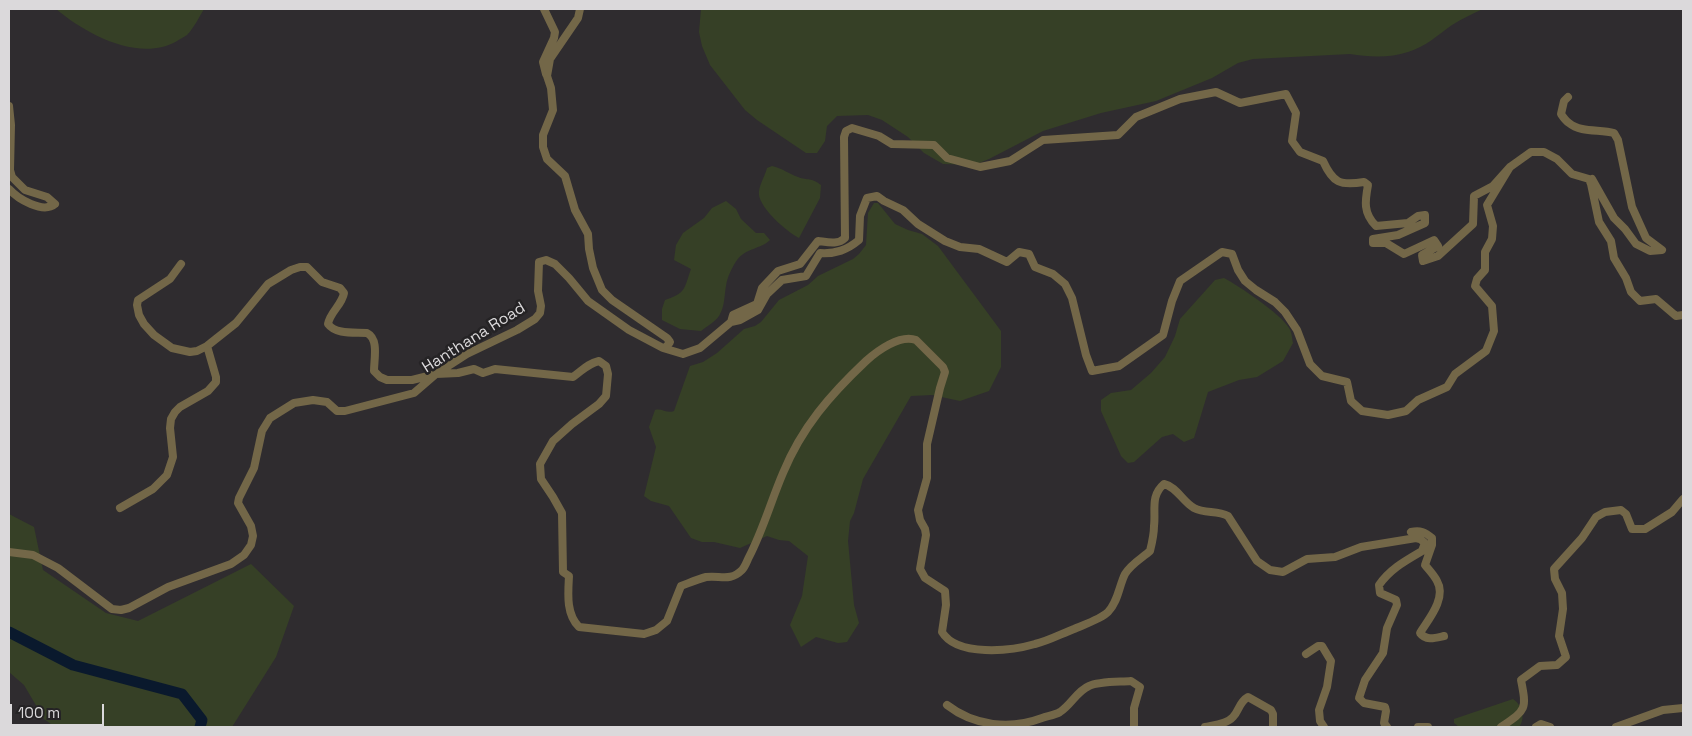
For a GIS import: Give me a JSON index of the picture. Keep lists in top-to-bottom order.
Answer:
{
  "streets": {
    "street": ["Hanthana Road"]
  },
  "scale_bar": "100 m"
}
